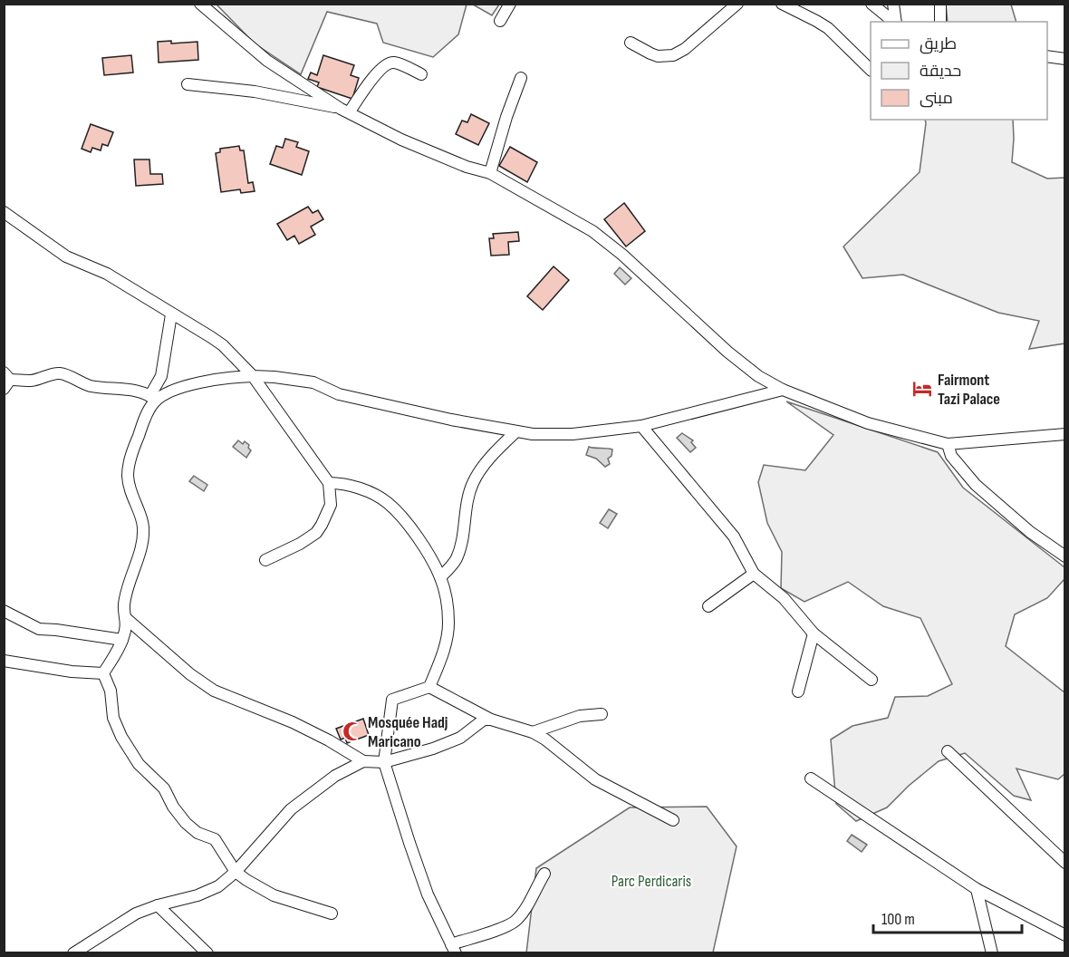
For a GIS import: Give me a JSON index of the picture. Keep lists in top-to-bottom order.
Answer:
{
  "parks": ["Parc Perdicaris"],
  "places": {
    "hotel": ["Fairmont Tazi Palace"],
    "mosque": ["Mosquée Hadj Maricano"]
  },
  "legend": ["طريق", "حديقة", "مبنى"],
  "scale_bar": "100 m"
}
